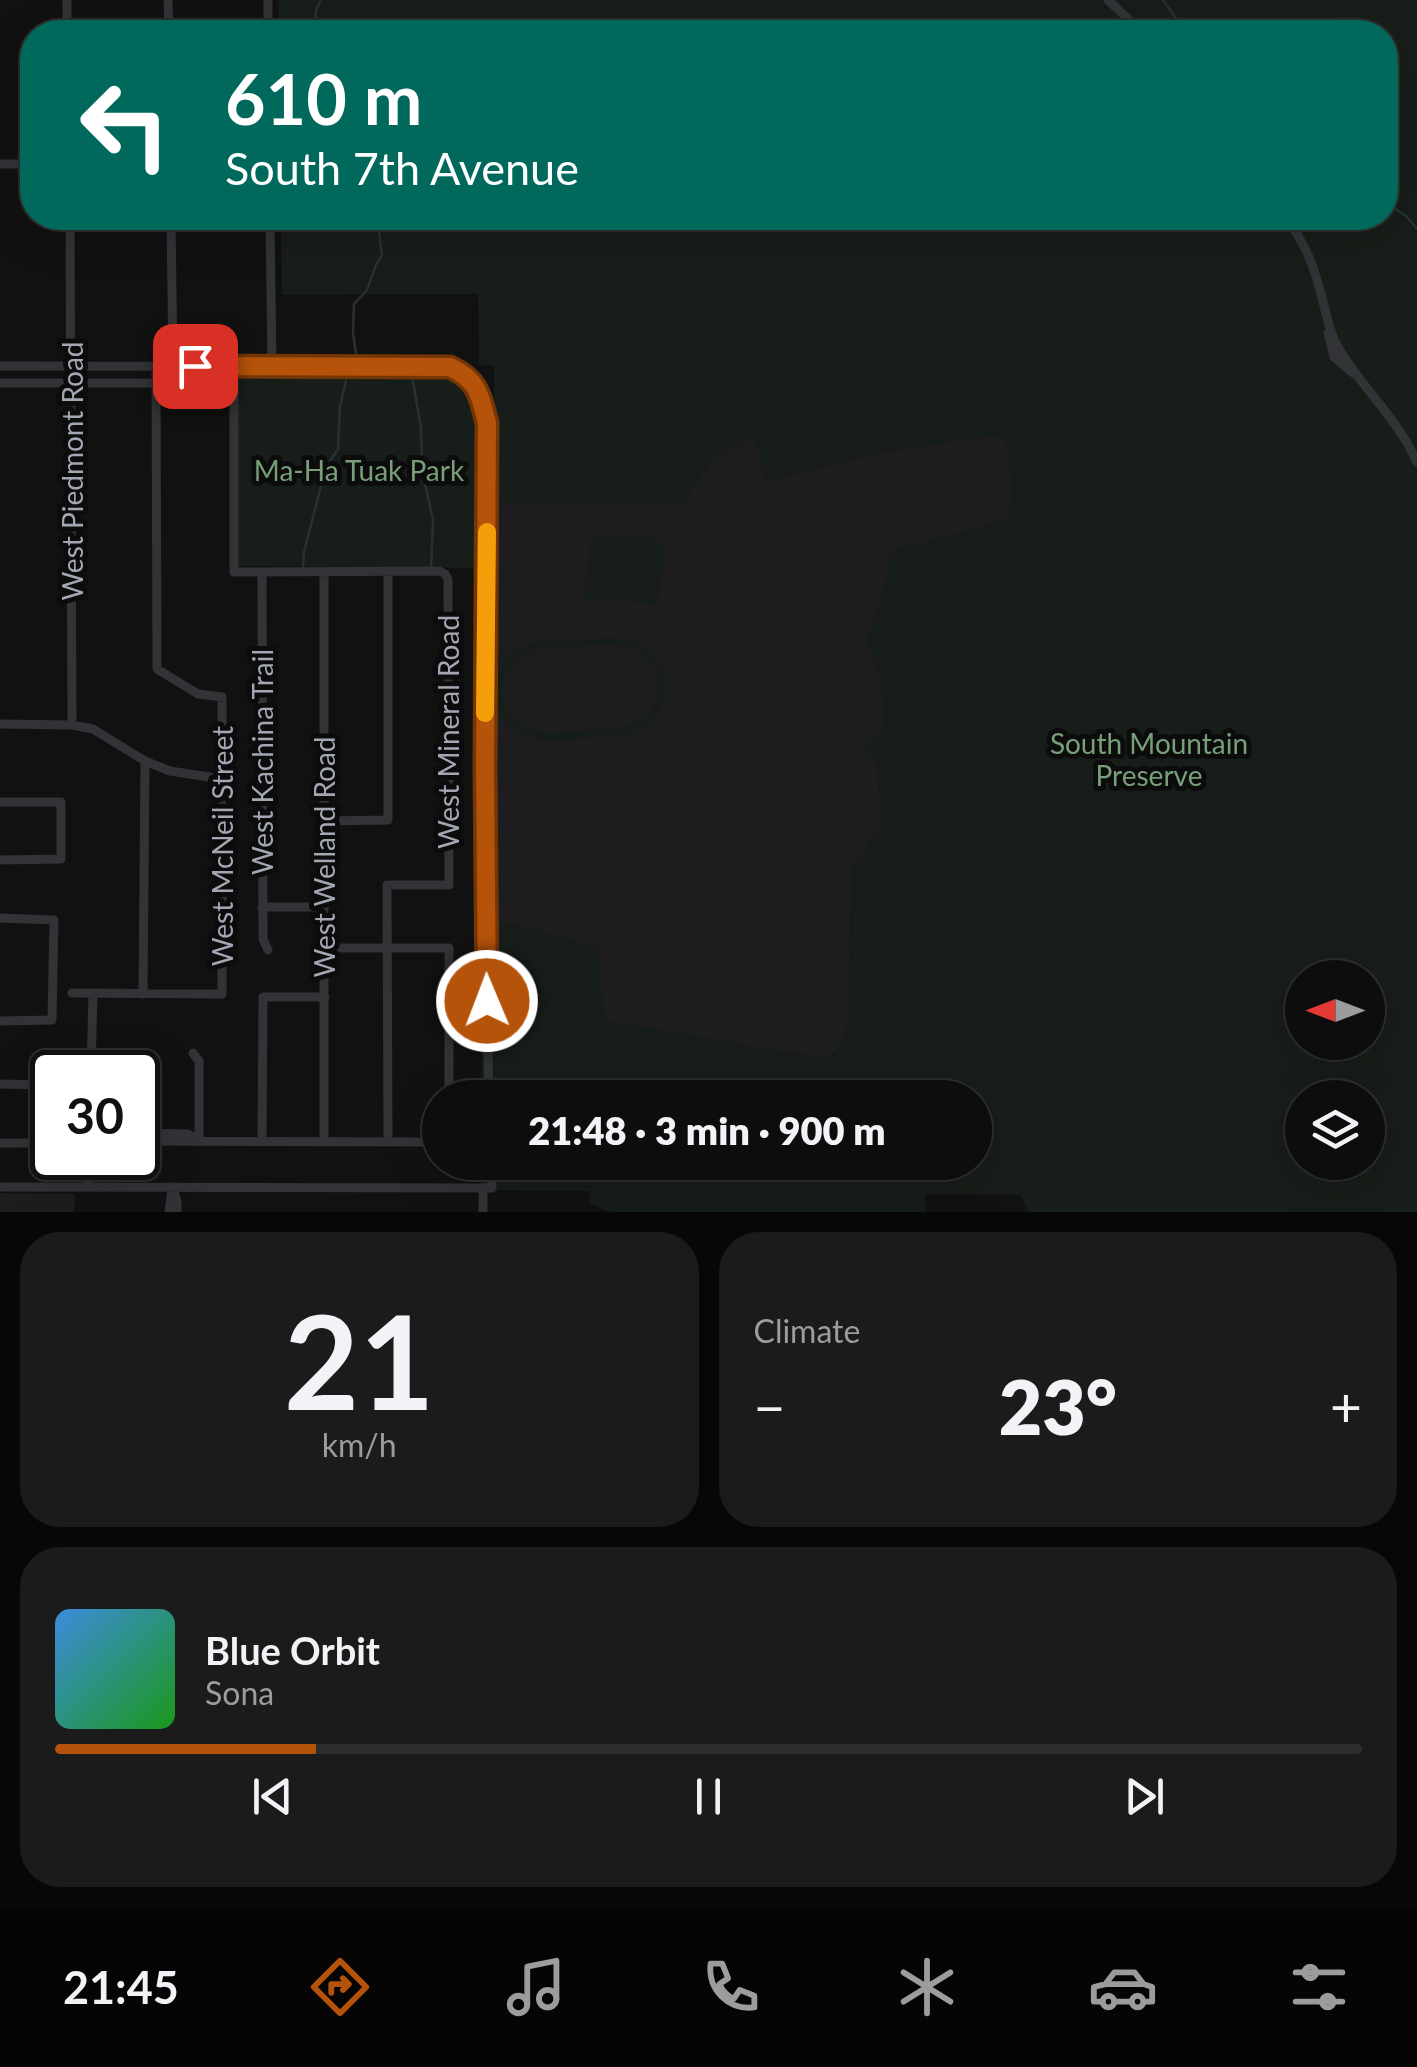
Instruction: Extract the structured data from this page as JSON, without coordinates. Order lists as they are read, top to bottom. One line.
{"streets":{"street":["West Piedmont Road","West Mineral Road","West Kachina Trail","West McNeil Street","West Welland Road"]},"parks":["Ma-Ha Tuak Park","South Mountain Preserve"],"north":"left","page":{"turn":["610 m","South 7th Avenue"],"limit":"30","trip":"21:48 · 3 min · 900 m","tile":[["21","km/h"],"Climate"],"heat":["−","23°","+"],"song":["Blue Orbit","Sona"],"tabs":"21:45"}}
